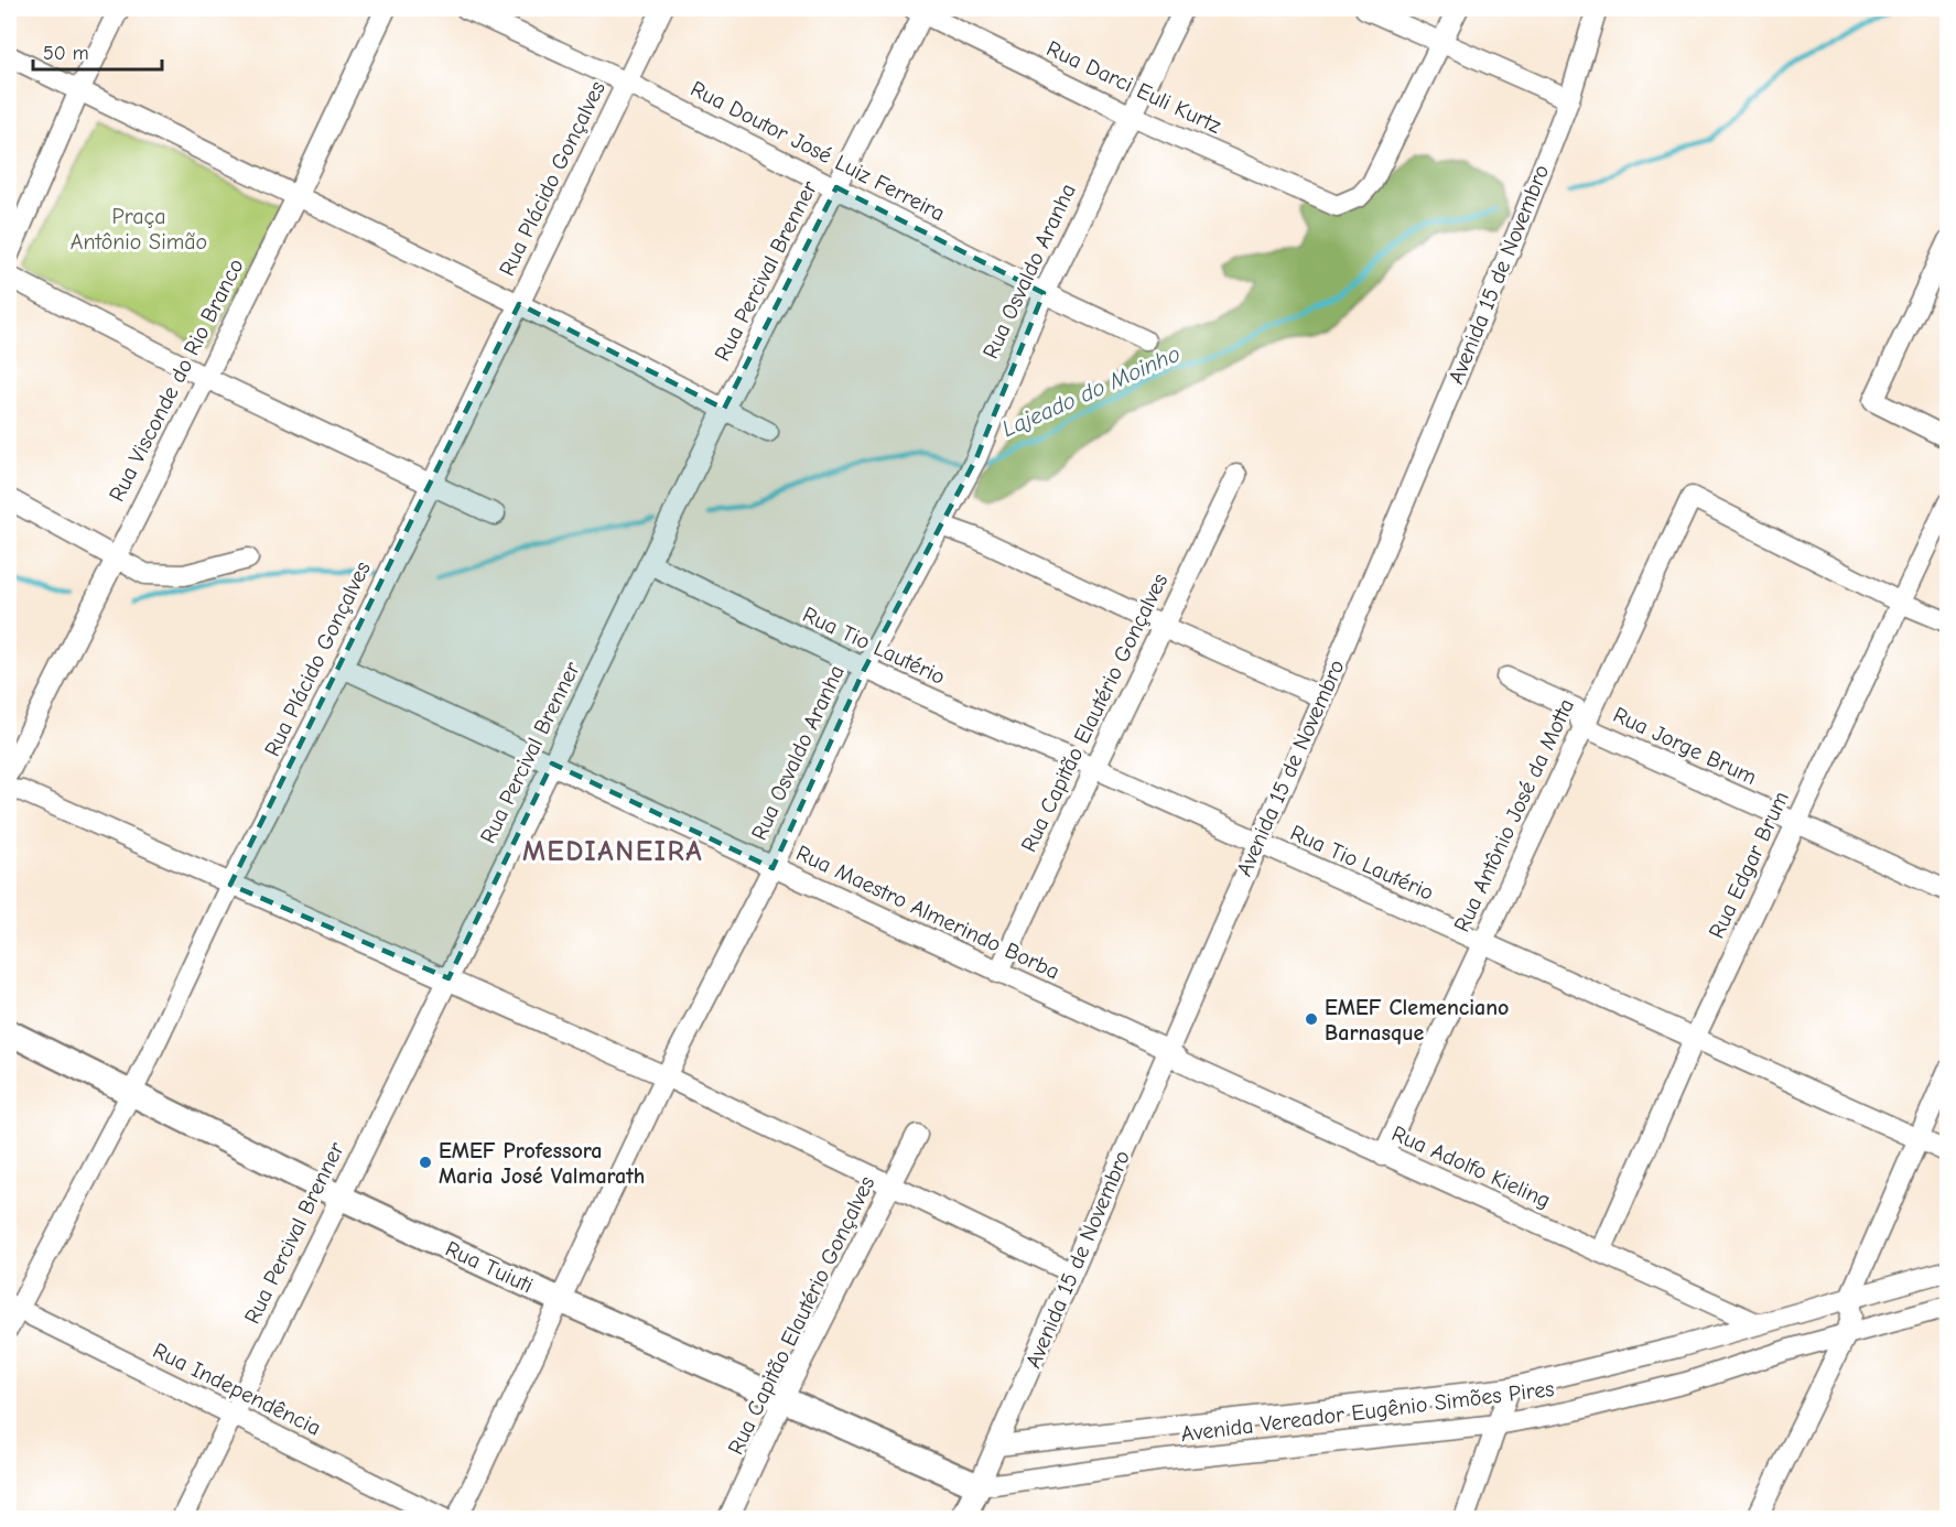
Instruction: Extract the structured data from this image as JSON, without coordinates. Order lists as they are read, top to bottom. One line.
{"streets":{"main road":["Avenida 15 de Novembro","Rua Tuiuti"],"street":["Rua Darci Euli Kurtz","Rua Doutor José Luiz Ferreira","Rua Plácido Gonçalves","Rua Percival Brenner","Rua Osvaldo Aranha","Rua Visconde do Rio Branco","Rua Tio Lautério","Rua Capitão Elautério Gonçalves","Rua Jorge Brum","Rua Antônio José da Motta","Rua Edgar Brum","Rua Maestro Almerindo Borba","Rua Adolfo Kieling","Rua Independência","Avenida Vereador Eugênio Simões Pires"]},"crossings":[["Rua Darci Euli Kurtz","Rua Percival Brenner"],["Rua Darci Euli Kurtz","Rua Osvaldo Aranha"],["Rua Doutor José Luiz Ferreira","Rua Plácido Gonçalves"],["Rua Doutor José Luiz Ferreira","Rua Percival Brenner"],["Rua Doutor José Luiz Ferreira","Rua Osvaldo Aranha"],["Rua Plácido Gonçalves","Rua Maestro Almerindo Borba"],["Rua Plácido Gonçalves","Rua Tuiuti"],["Rua Plácido Gonçalves","Rua Independência"],["Rua Percival Brenner","Rua Tio Lautério"],["Rua Percival Brenner","Rua Maestro Almerindo Borba"],["Rua Percival Brenner","Rua Tuiuti"],["Rua Percival Brenner","Rua Independência"],["Rua Osvaldo Aranha","Rua Tio Lautério"],["Rua Osvaldo Aranha","Rua Maestro Almerindo Borba"],["Rua Osvaldo Aranha","Rua Tuiuti"],["Avenida 15 de Novembro","Rua Tio Lautério"],["Avenida 15 de Novembro","Rua Maestro Almerindo Borba"],["Avenida 15 de Novembro","Rua Adolfo Kieling"],["Avenida 15 de Novembro","Rua Tuiuti"],["Avenida 15 de Novembro","Avenida Vereador Eugênio Simões Pires"],["Rua Tio Lautério","Rua Capitão Elautério Gonçalves"],["Rua Tio Lautério","Rua Antônio José da Motta"],["Rua Tio Lautério","Rua Edgar Brum"],["Rua Capitão Elautério Gonçalves","Rua Maestro Almerindo Borba"],["Rua Capitão Elautério Gonçalves","Rua Tuiuti"],["Rua Jorge Brum","Rua Antônio José da Motta"],["Rua Jorge Brum","Rua Edgar Brum"],["Rua Antônio José da Motta","Rua Edgar Brum"],["Rua Antônio José da Motta","Rua Adolfo Kieling"],["Rua Edgar Brum","Rua Adolfo Kieling"],["Rua Maestro Almerindo Borba","Rua Adolfo Kieling"],["Rua Adolfo Kieling","Avenida Vereador Eugênio Simões Pires"],["Rua Tuiuti","Avenida Vereador Eugênio Simões Pires"]],"districts":["MEDIANEIRA"],"water":["Lajeado do Moinho"],"parks":["Praça Antônio Simão"],"places":["EMEF Clemenciano Barnasque","EMEF Professora Maria José Valmarath"],"scale_bar":"50 m"}
